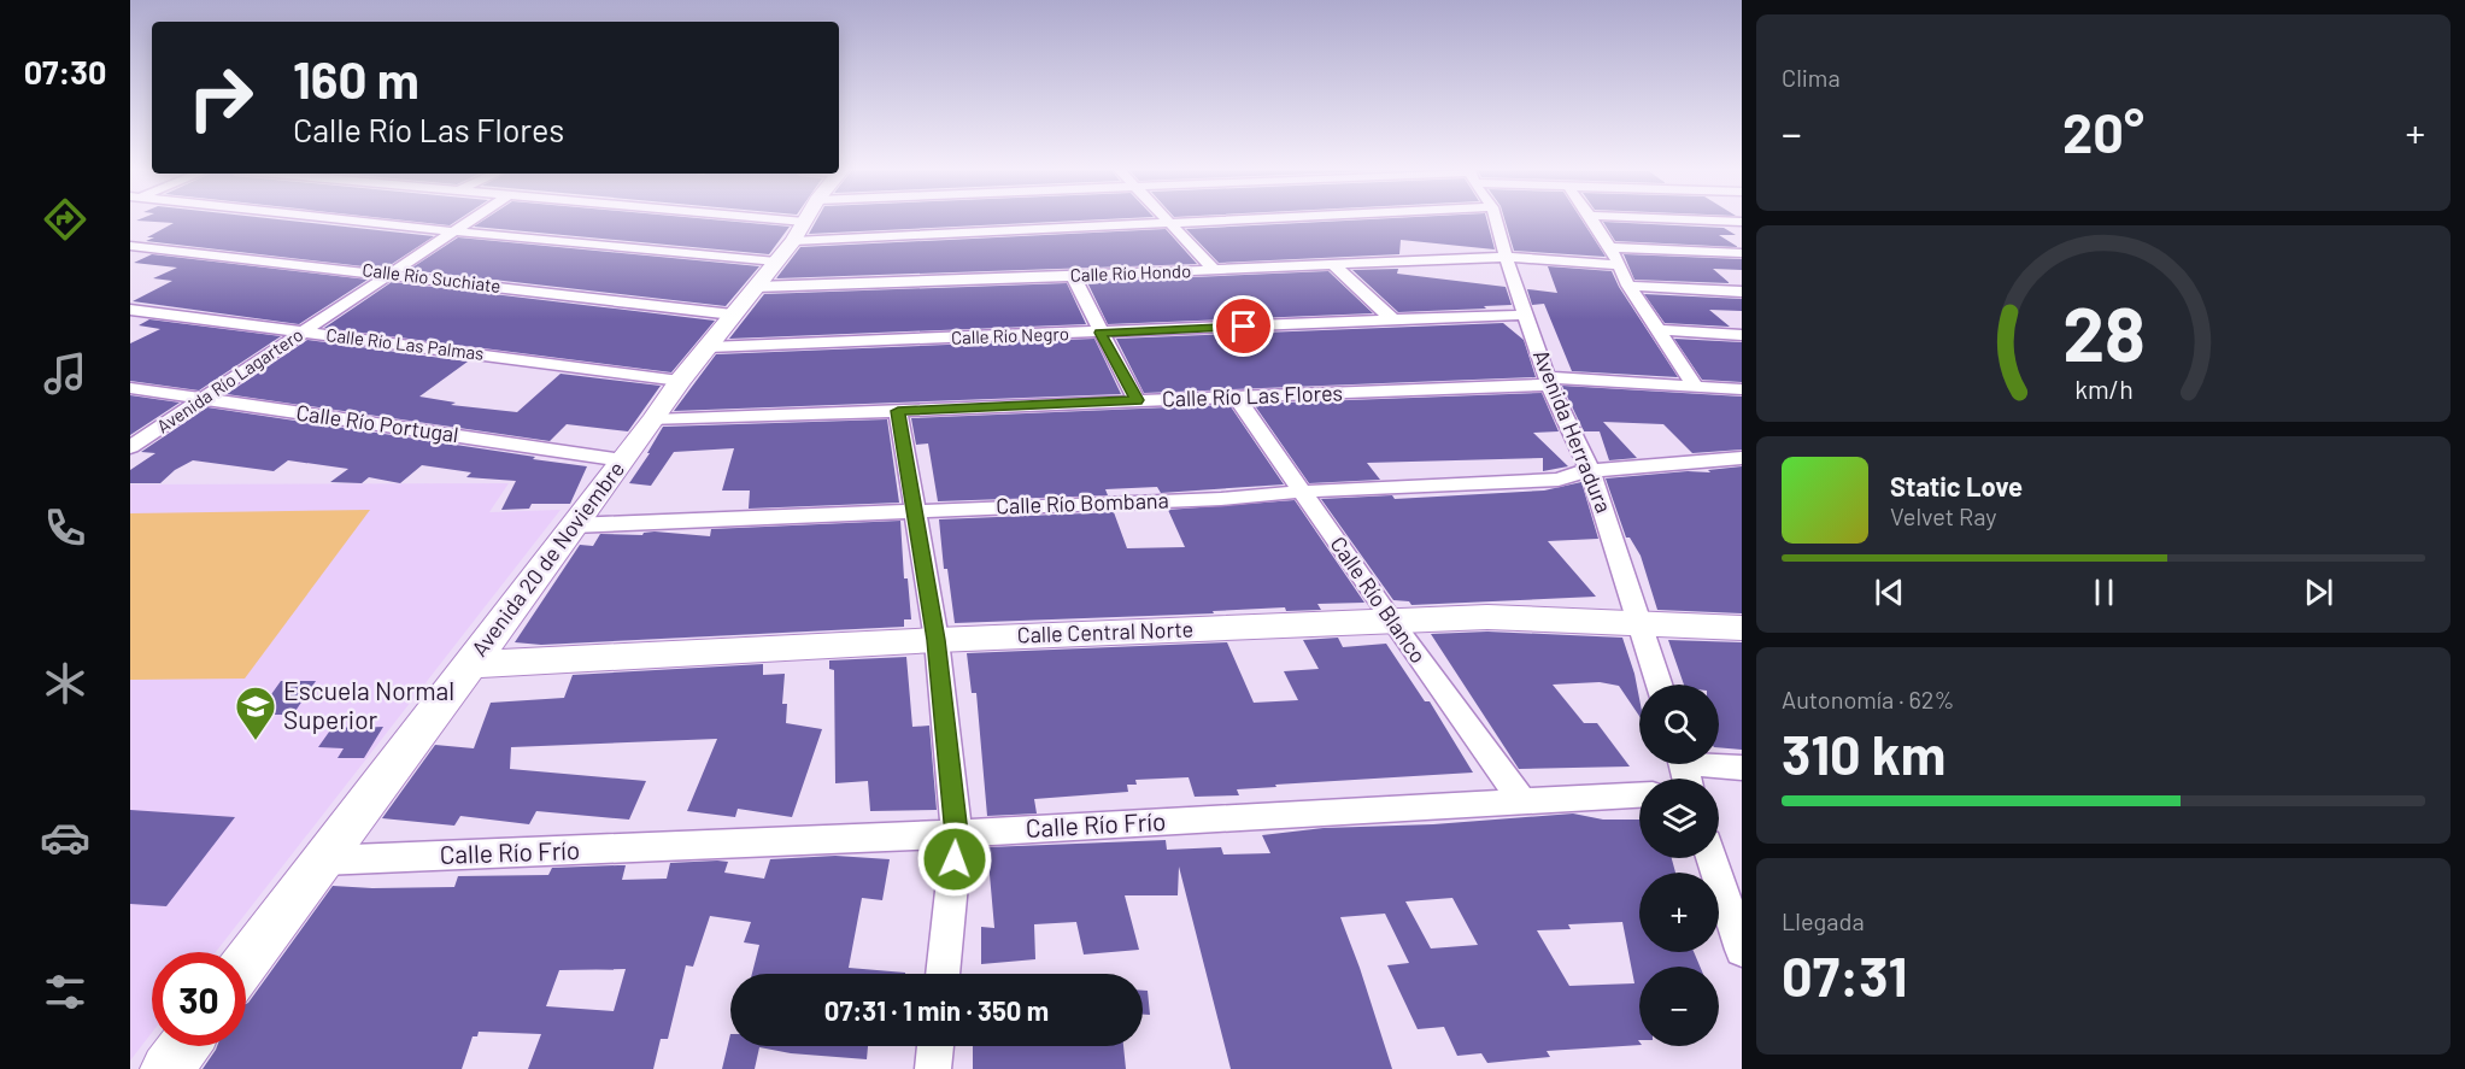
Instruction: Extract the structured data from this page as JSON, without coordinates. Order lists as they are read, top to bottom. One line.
{"streets":{"street":["Calle Río Hondo","Calle Río Suchiate","Calle Río Negro","Calle Río Las Palmas","Avenida Río Lagartero","Calle Río Las Flores","Calle Río Portugal","Avenida Herradura","Calle Río Bombana","Avenida 20 de Noviembre","Calle Río Blanco","Calle Central Norte","Calle Río Frío"]},"crossings":[["Calle Río Hondo","Avenida Herradura"],["Calle Río Hondo","Avenida 20 de Noviembre"],["Calle Río Suchiate","Avenida Río Lagartero"],["Calle Río Suchiate","Avenida 20 de Noviembre"],["Calle Río Negro","Avenida Herradura"],["Calle Río Negro","Avenida 20 de Noviembre"],["Calle Río Las Palmas","Avenida Río Lagartero"],["Calle Río Las Palmas","Avenida 20 de Noviembre"],["Avenida Río Lagartero","Calle Río Portugal"],["Calle Río Las Flores","Avenida Herradura"],["Calle Río Las Flores","Avenida 20 de Noviembre"],["Calle Río Las Flores","Calle Río Blanco"],["Calle Río Portugal","Avenida 20 de Noviembre"],["Avenida Herradura","Calle Río Bombana"],["Avenida Herradura","Calle Central Norte"],["Calle Río Bombana","Avenida 20 de Noviembre"],["Calle Río Bombana","Calle Río Blanco"],["Avenida 20 de Noviembre","Calle Central Norte"],["Avenida 20 de Noviembre","Calle Río Frío"],["Calle Río Blanco","Calle Central Norte"],["Calle Río Blanco","Calle Río Frío"]],"places":{"school or university":["Escuela Normal Superior"]},"page":{"tabs":"07:30","tile":["Clima",["Autonomía · 62%","310 km"],["Llegada","07:31"]],"turn":["160 m","Calle Río Las Flores"],"heat":["−","20°","+"],"song":["Static Love","Velvet Ray"],"map_buttons":["+","−"],"limit":"30","trip":"07:31 · 1 min · 350 m","gauge":["28","km/h"]}}
